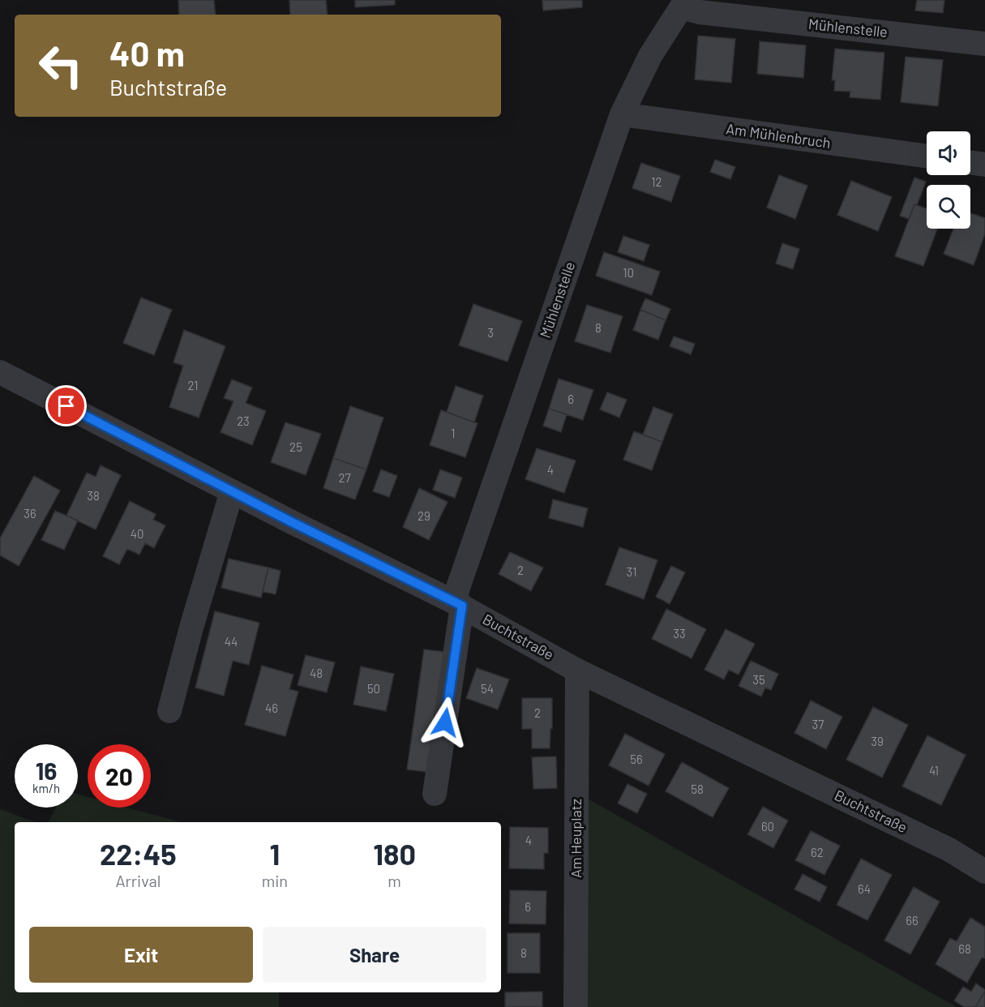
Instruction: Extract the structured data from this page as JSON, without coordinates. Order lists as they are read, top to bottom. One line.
{"streets":{"street":["Mühlenstelle","Am Mühlenbruch","Buchtstraße","Am Heuplatz"]},"crossings":[["Mühlenstelle","Am Mühlenbruch"],["Mühlenstelle","Buchtstraße"],["Buchtstraße","Am Heuplatz"]],"house_numbers":["12","10","8","3","21","6","23","1","25","4","27","38","36","29","40","2","31","33","44","48","35","50","54","46","2","37","39","56","41","58","60","4","62","64","6","66","68","8"],"page":{"turn":["40 m","Buchtstraße"],"speed":"16 km/h","limit":"20","eta":["22:45","Arrival","1","min","180","m"],"buttons":["Exit","Share"]}}
